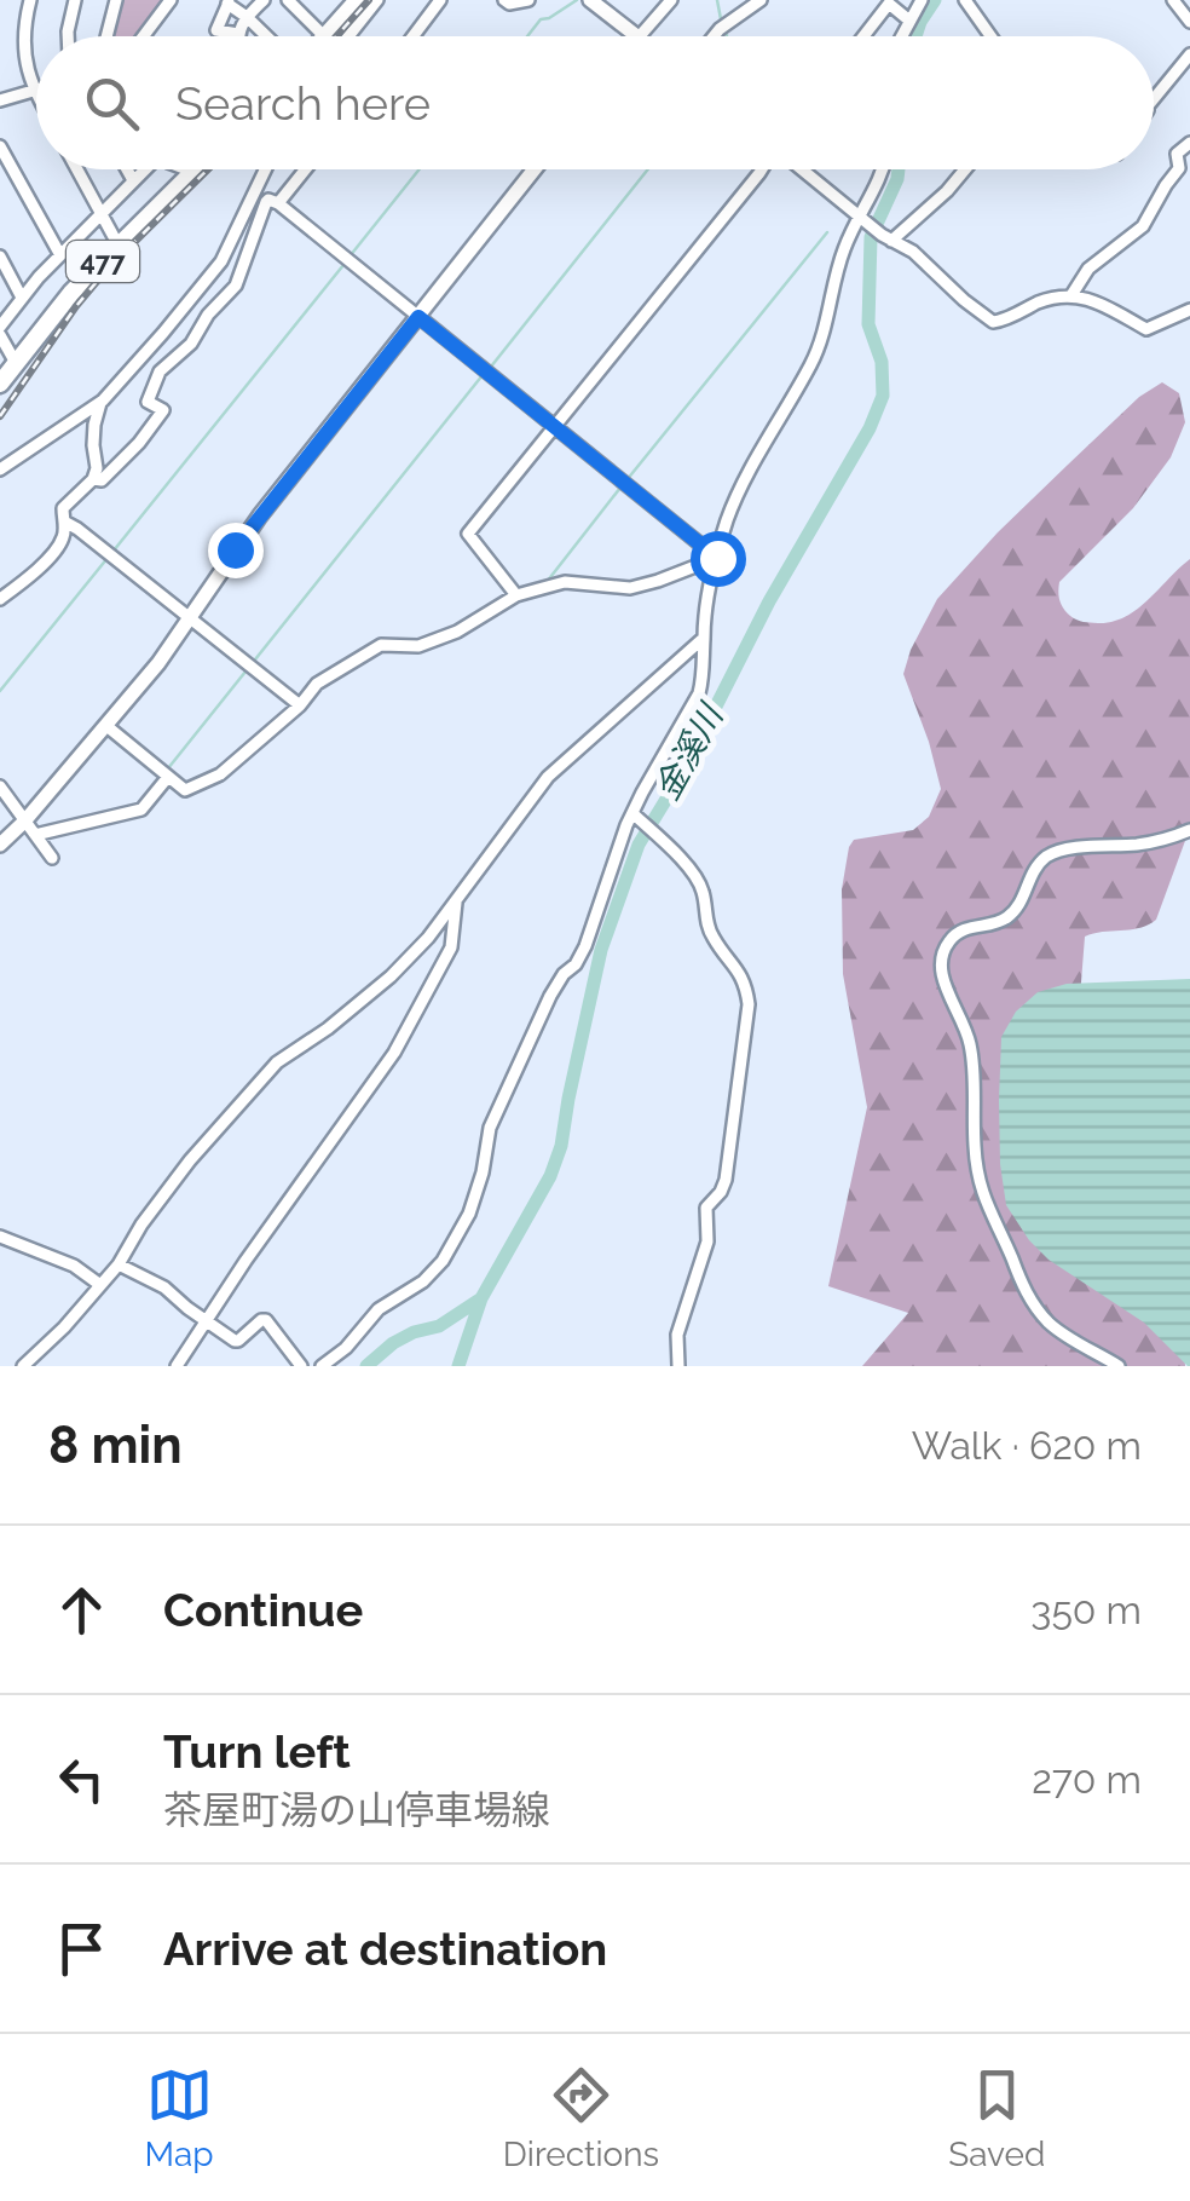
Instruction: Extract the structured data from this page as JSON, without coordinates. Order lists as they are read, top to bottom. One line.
{"streets":{"highway":["477"]},"water":["金溪川"],"page":{"search":"Search here","heading":["8 min","Walk · 620 m"],"list":[["Continue","350 m"],["Turn left","茶屋町湯の山停車場線","270 m"],"Arrive at destination"],"nav":["Map","Directions","Saved"]}}
